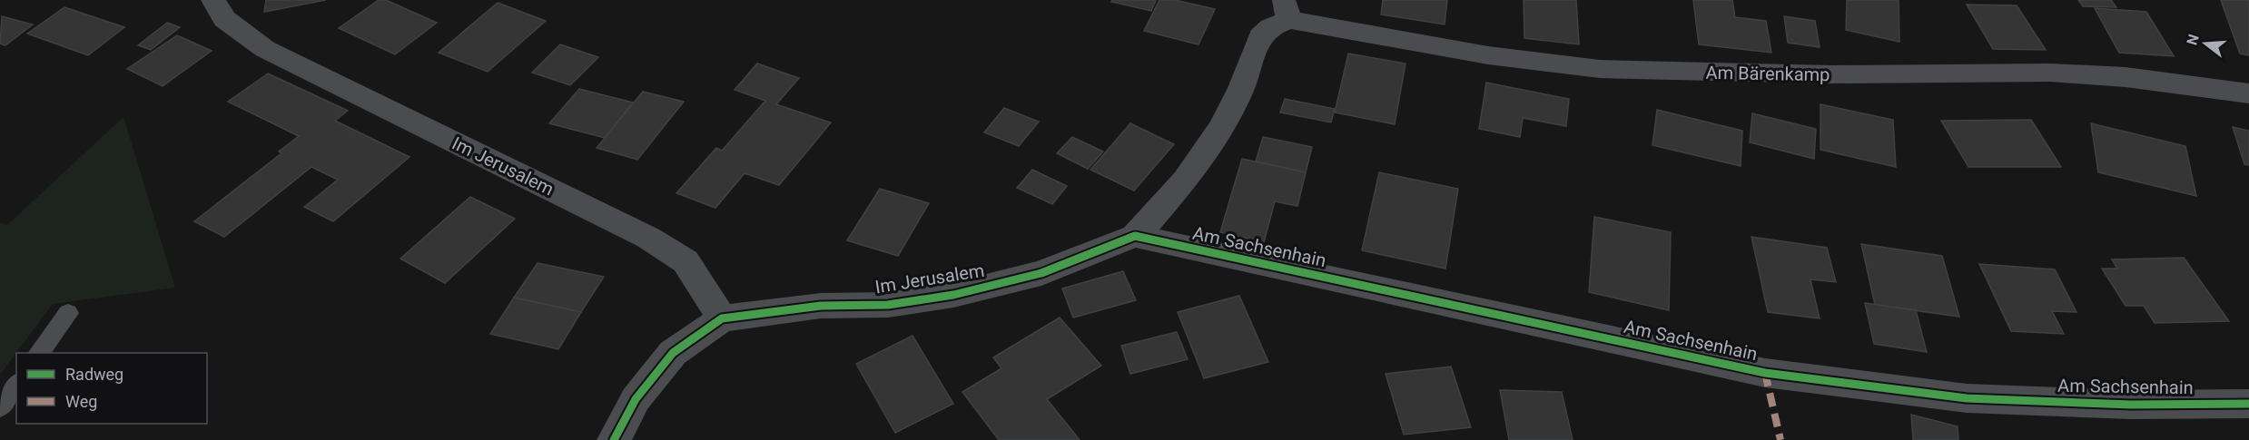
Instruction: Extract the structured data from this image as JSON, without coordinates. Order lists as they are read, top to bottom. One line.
{"streets":{"street":["Am Bärenkamp","Im Jerusalem","Am Sachsenhain"]},"crossings":[["Am Bärenkamp","Im Jerusalem"],["Im Jerusalem","Am Sachsenhain"]],"legend":["Radweg","Weg"],"north":"left"}
